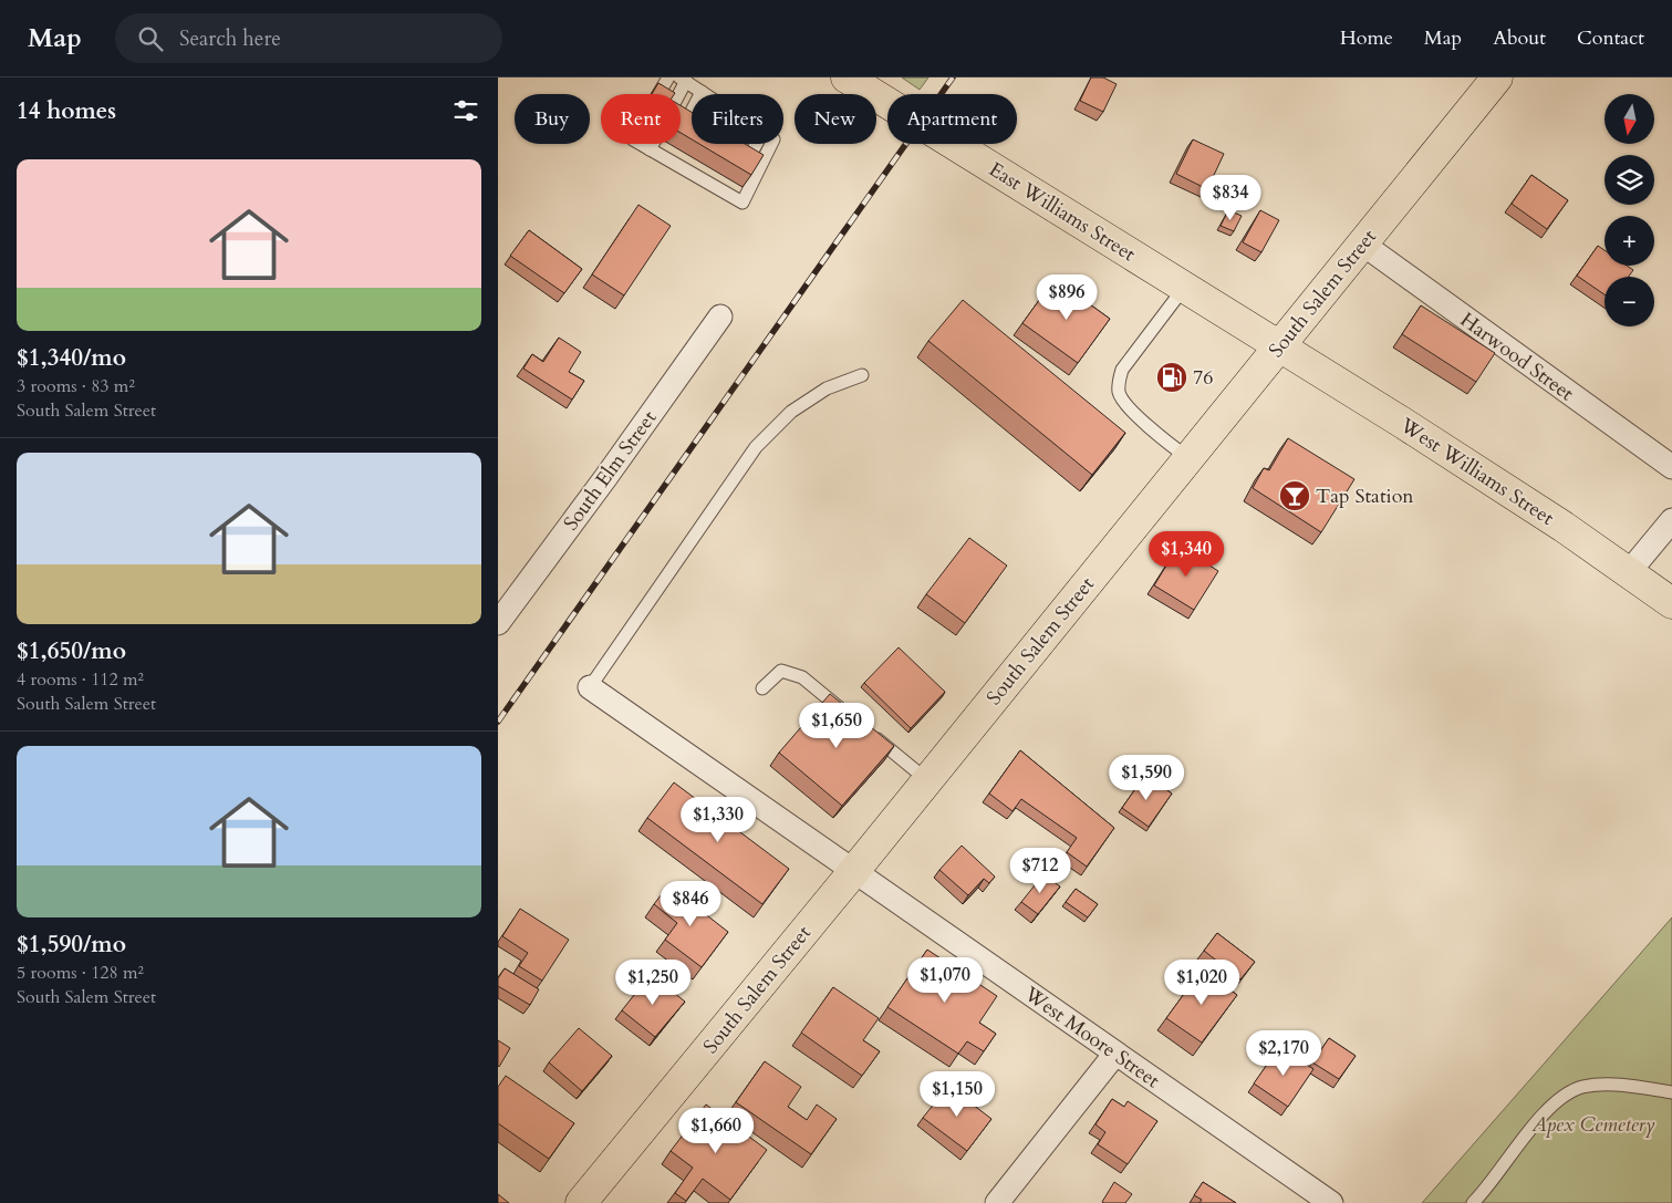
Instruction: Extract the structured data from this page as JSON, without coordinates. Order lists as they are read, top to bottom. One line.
{"streets":{"main road":["East Williams Street","South Salem Street","West Williams Street"],"street":["Harwood Street","South Elm Street","West Moore Street"]},"crossings":[["East Williams Street","South Salem Street"],["East Williams Street","West Williams Street"],["South Salem Street","Harwood Street"],["South Salem Street","West Williams Street"],["South Salem Street","West Moore Street"]],"parks":["Apex Cemetery"],"places":{"fuel station":["76"],"bar":["Tap Station"]},"north":"bottom","page":{"header":"Map","search":"Search here","nav":["Home","Map","About","Contact"],"heading":"14 homes","map_buttons":["+","−"],"chip":["Buy","Rent","Filters","New","Apartment"],"list":[{"name":"$1,340/mo","note":"3 rooms · 83 m² · South Salem Street"},{"name":"$1,650/mo","note":"4 rooms · 112 m² · South Salem Street"},{"name":"$1,590/mo","note":"5 rooms · 128 m² · South Salem Street"}],"price":["$834","$896","$1,340","$1,650","$1,590","$1,330","$712","$846","$1,070","$1,250","$1,020","$2,170","$1,150","$1,660"]}}
